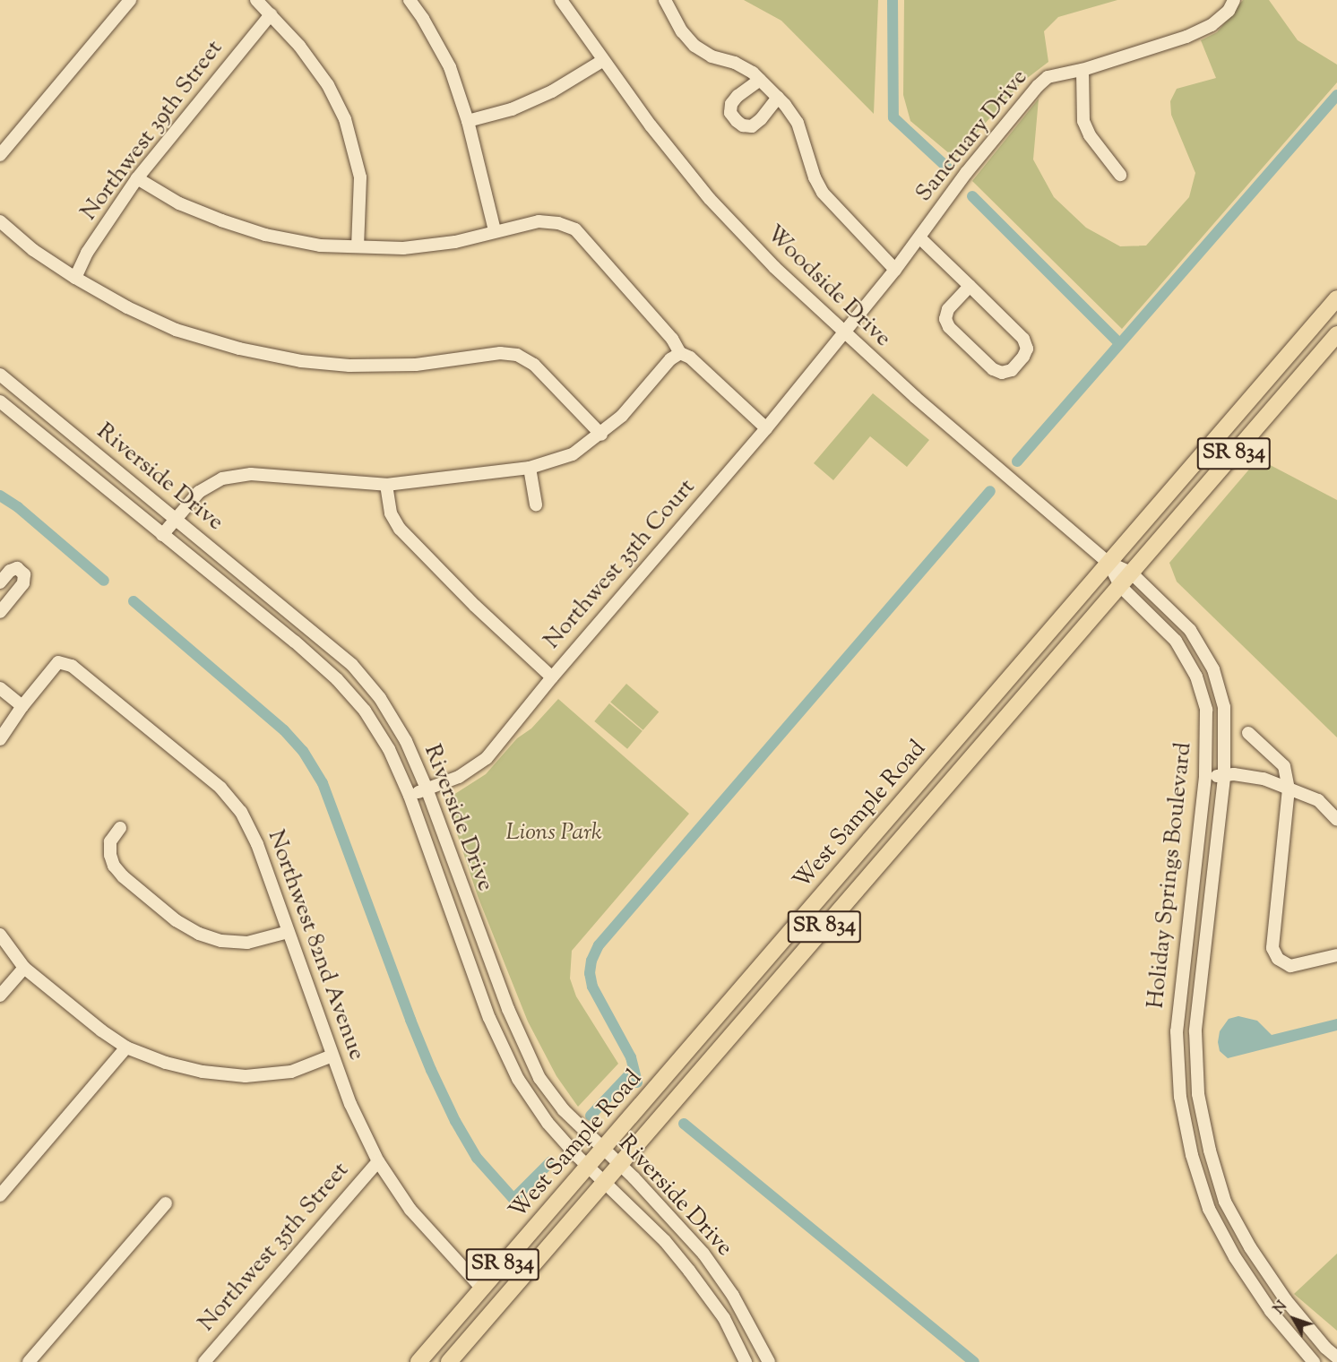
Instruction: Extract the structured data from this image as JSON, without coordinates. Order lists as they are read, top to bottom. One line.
{"streets":{"main road":["SR 834","West Sample Road"],"street":["Northwest 39th Street","Sanctuary Drive","Woodside Drive","Riverside Drive","Northwest 35th Court","Holiday Springs Boulevard","Northwest 82nd Avenue","Northwest 35th Street"]},"crossings":[["Sanctuary Drive","Woodside Drive"],["Sanctuary Drive","Northwest 35th Court"],["Woodside Drive","Northwest 35th Court"],["Woodside Drive","West Sample Road"],["Woodside Drive","Holiday Springs Boulevard"],["Riverside Drive","Northwest 35th Court"],["Riverside Drive","West Sample Road"],["West Sample Road","Holiday Springs Boulevard"],["West Sample Road","Northwest 82nd Avenue"],["Northwest 82nd Avenue","Northwest 35th Street"]],"parks":["Lions Park"],"north":"top left"}
